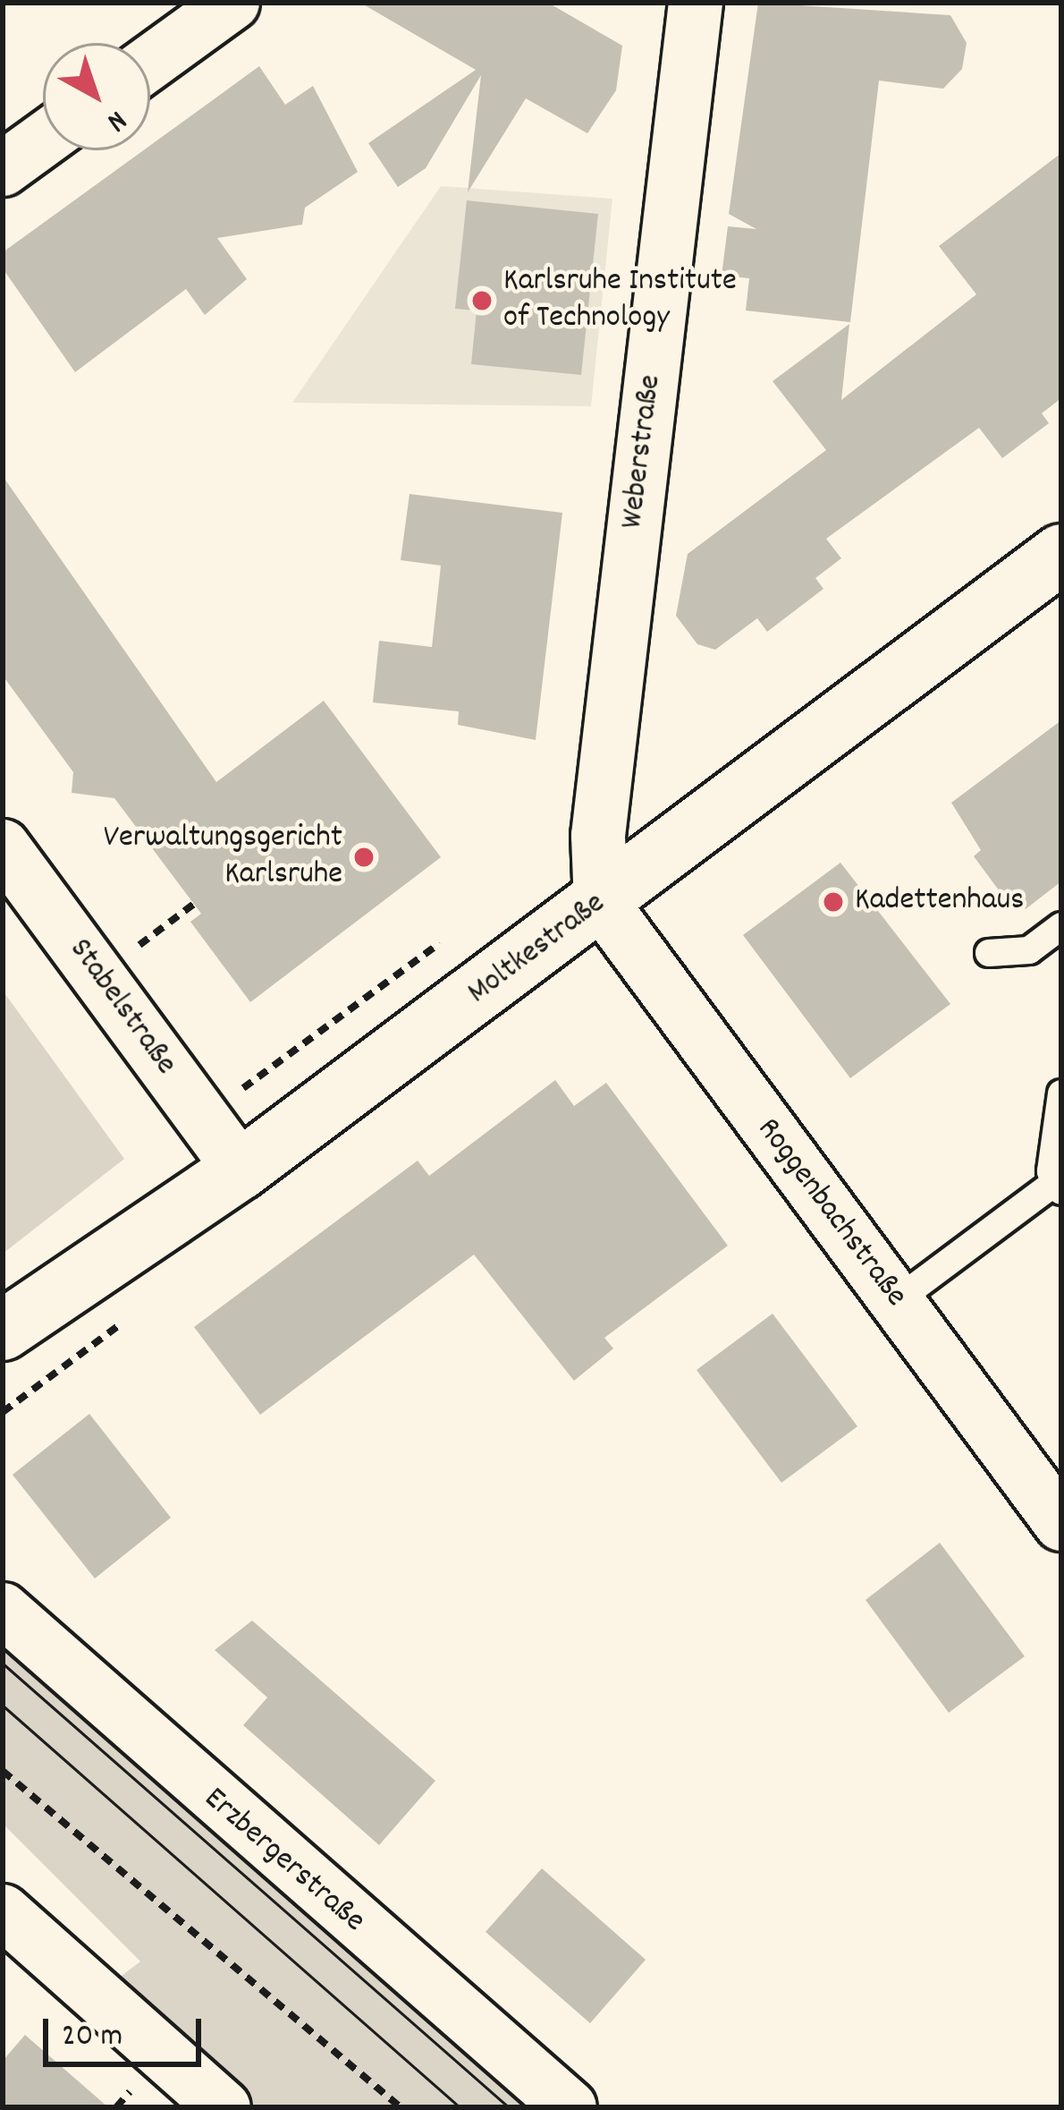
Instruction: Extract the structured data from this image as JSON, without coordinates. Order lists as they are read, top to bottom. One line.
{"streets":{"main road":["Moltkestraße"],"street":["Weberstraße","Stabelstraße","Roggenbachstraße","Erzbergerstraße"]},"crossings":[["Weberstraße","Moltkestraße"],["Weberstraße","Roggenbachstraße"],["Moltkestraße","Stabelstraße"],["Moltkestraße","Roggenbachstraße"]],"places":["Karlsruhe Institute of Technology","Verwaltungsgericht Karlsruhe","Kadettenhaus"],"scale_bar":"20 m","north":"bottom right"}
